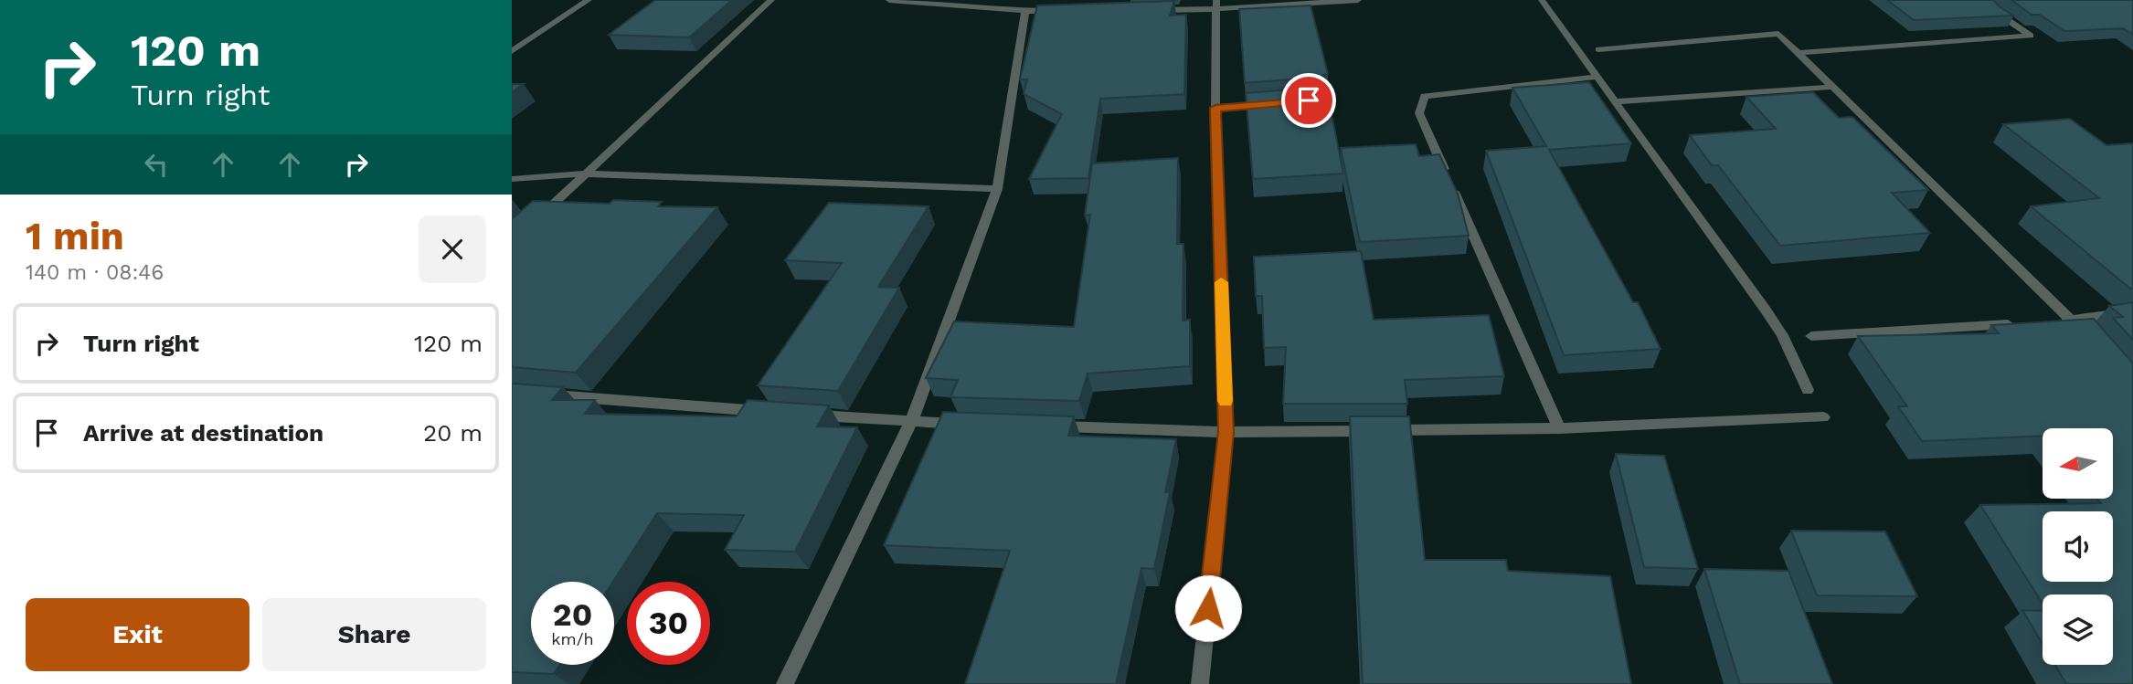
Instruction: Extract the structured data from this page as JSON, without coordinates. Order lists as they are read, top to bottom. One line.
{"north":"left","page":{"turn":["120 m","Turn right"],"heading":["1 min","140 m · 08:46"],"list":[{"name":"Turn right","value":"120 m"},{"name":"Arrive at destination","value":"20 m"}],"speed":"20 km/h","limit":"30","buttons":["Exit","Share"]}}
